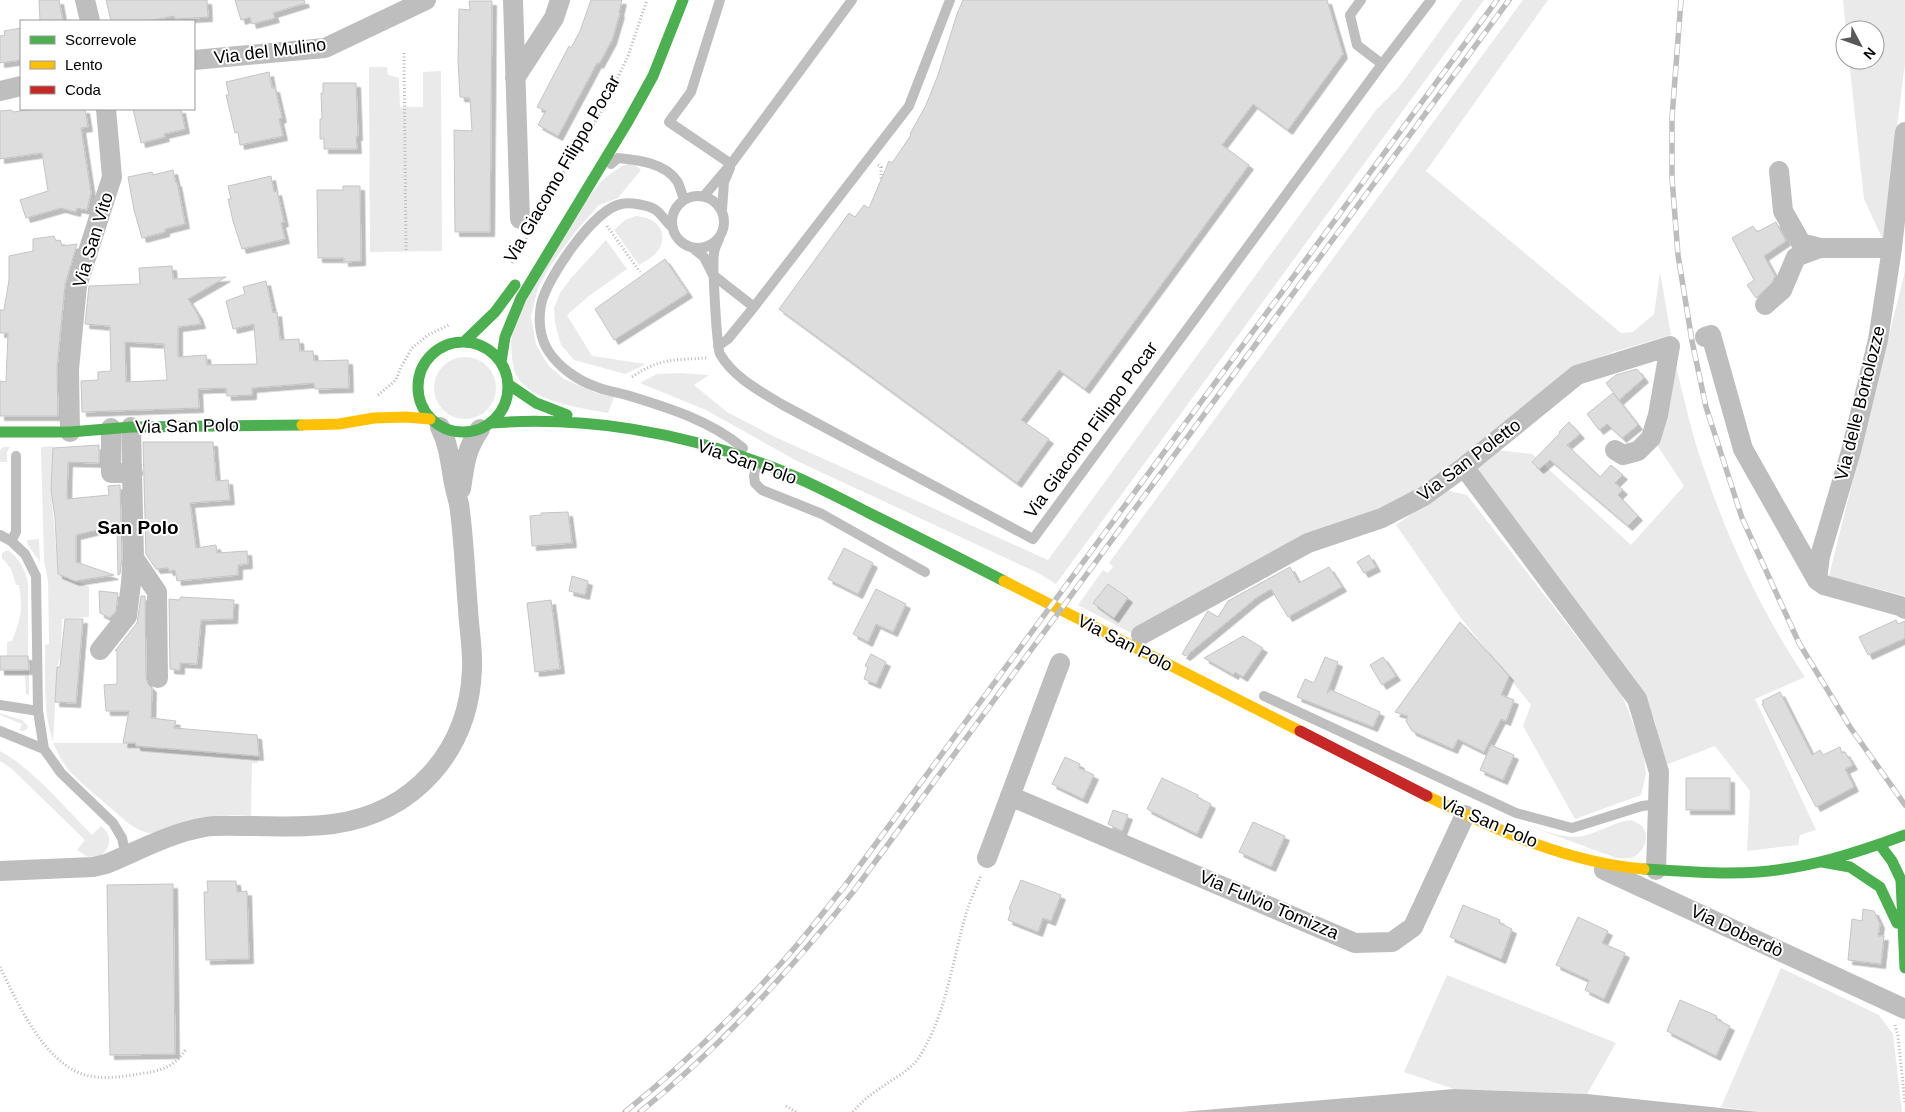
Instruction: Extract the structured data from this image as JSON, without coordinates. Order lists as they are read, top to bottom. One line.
{"streets":{"main road":["Via Giacomo Filippo Pocar","Via San Polo"],"street":["Via del Mulino","Via San Vito","Via delle Bortolozze","Via San Poletto","Via Fulvio Tomizza","Via Doberdò"]},"crossings":[["Via Giacomo Filippo Pocar","Via San Polo"],["Via San Vito","Via San Polo"],["Via San Polo","Via Fulvio Tomizza"],["Via San Polo","Via Doberdò"]],"districts":["San Polo"],"legend":["Scorrevole","Lento","Coda"],"north":"bottom right"}
